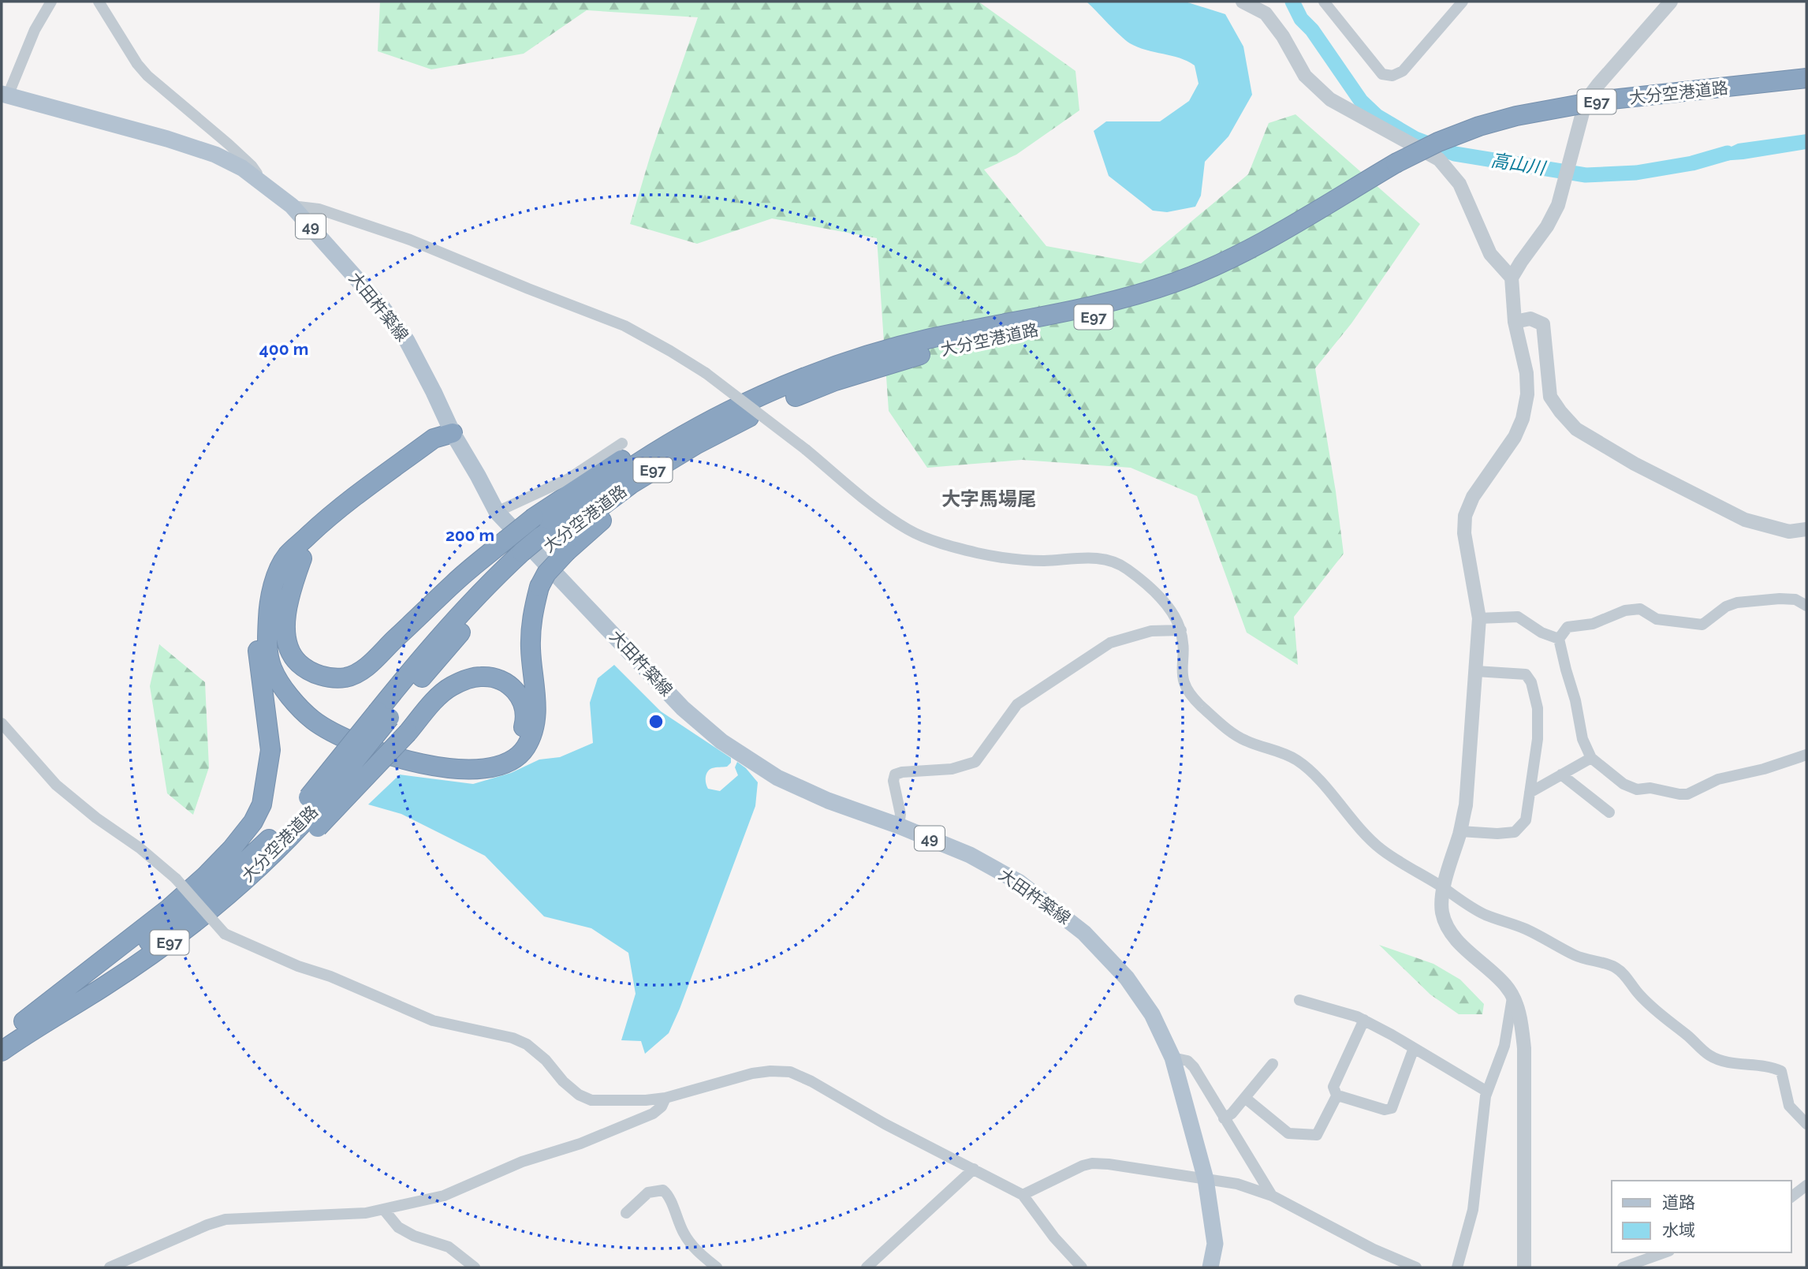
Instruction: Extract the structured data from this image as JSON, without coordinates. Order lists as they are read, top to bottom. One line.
{"streets":{"highway":["大分空港道路","E97"],"main road":["49","大田杵築線"]},"districts":["大字馬場尾"],"water":["高山川"],"legend":["道路","水域"],"rings":["400 m","200 m"]}
